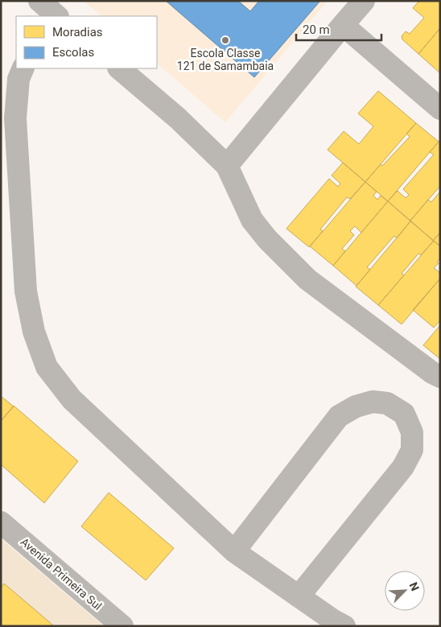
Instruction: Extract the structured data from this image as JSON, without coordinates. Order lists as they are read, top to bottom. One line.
{"streets":{"street":["Avenida Primeira Sul"]},"places":["Escola Classe 121 de Samambaia"],"legend":["Moradias","Escolas"],"scale_bar":"20 m","north":"top right"}
